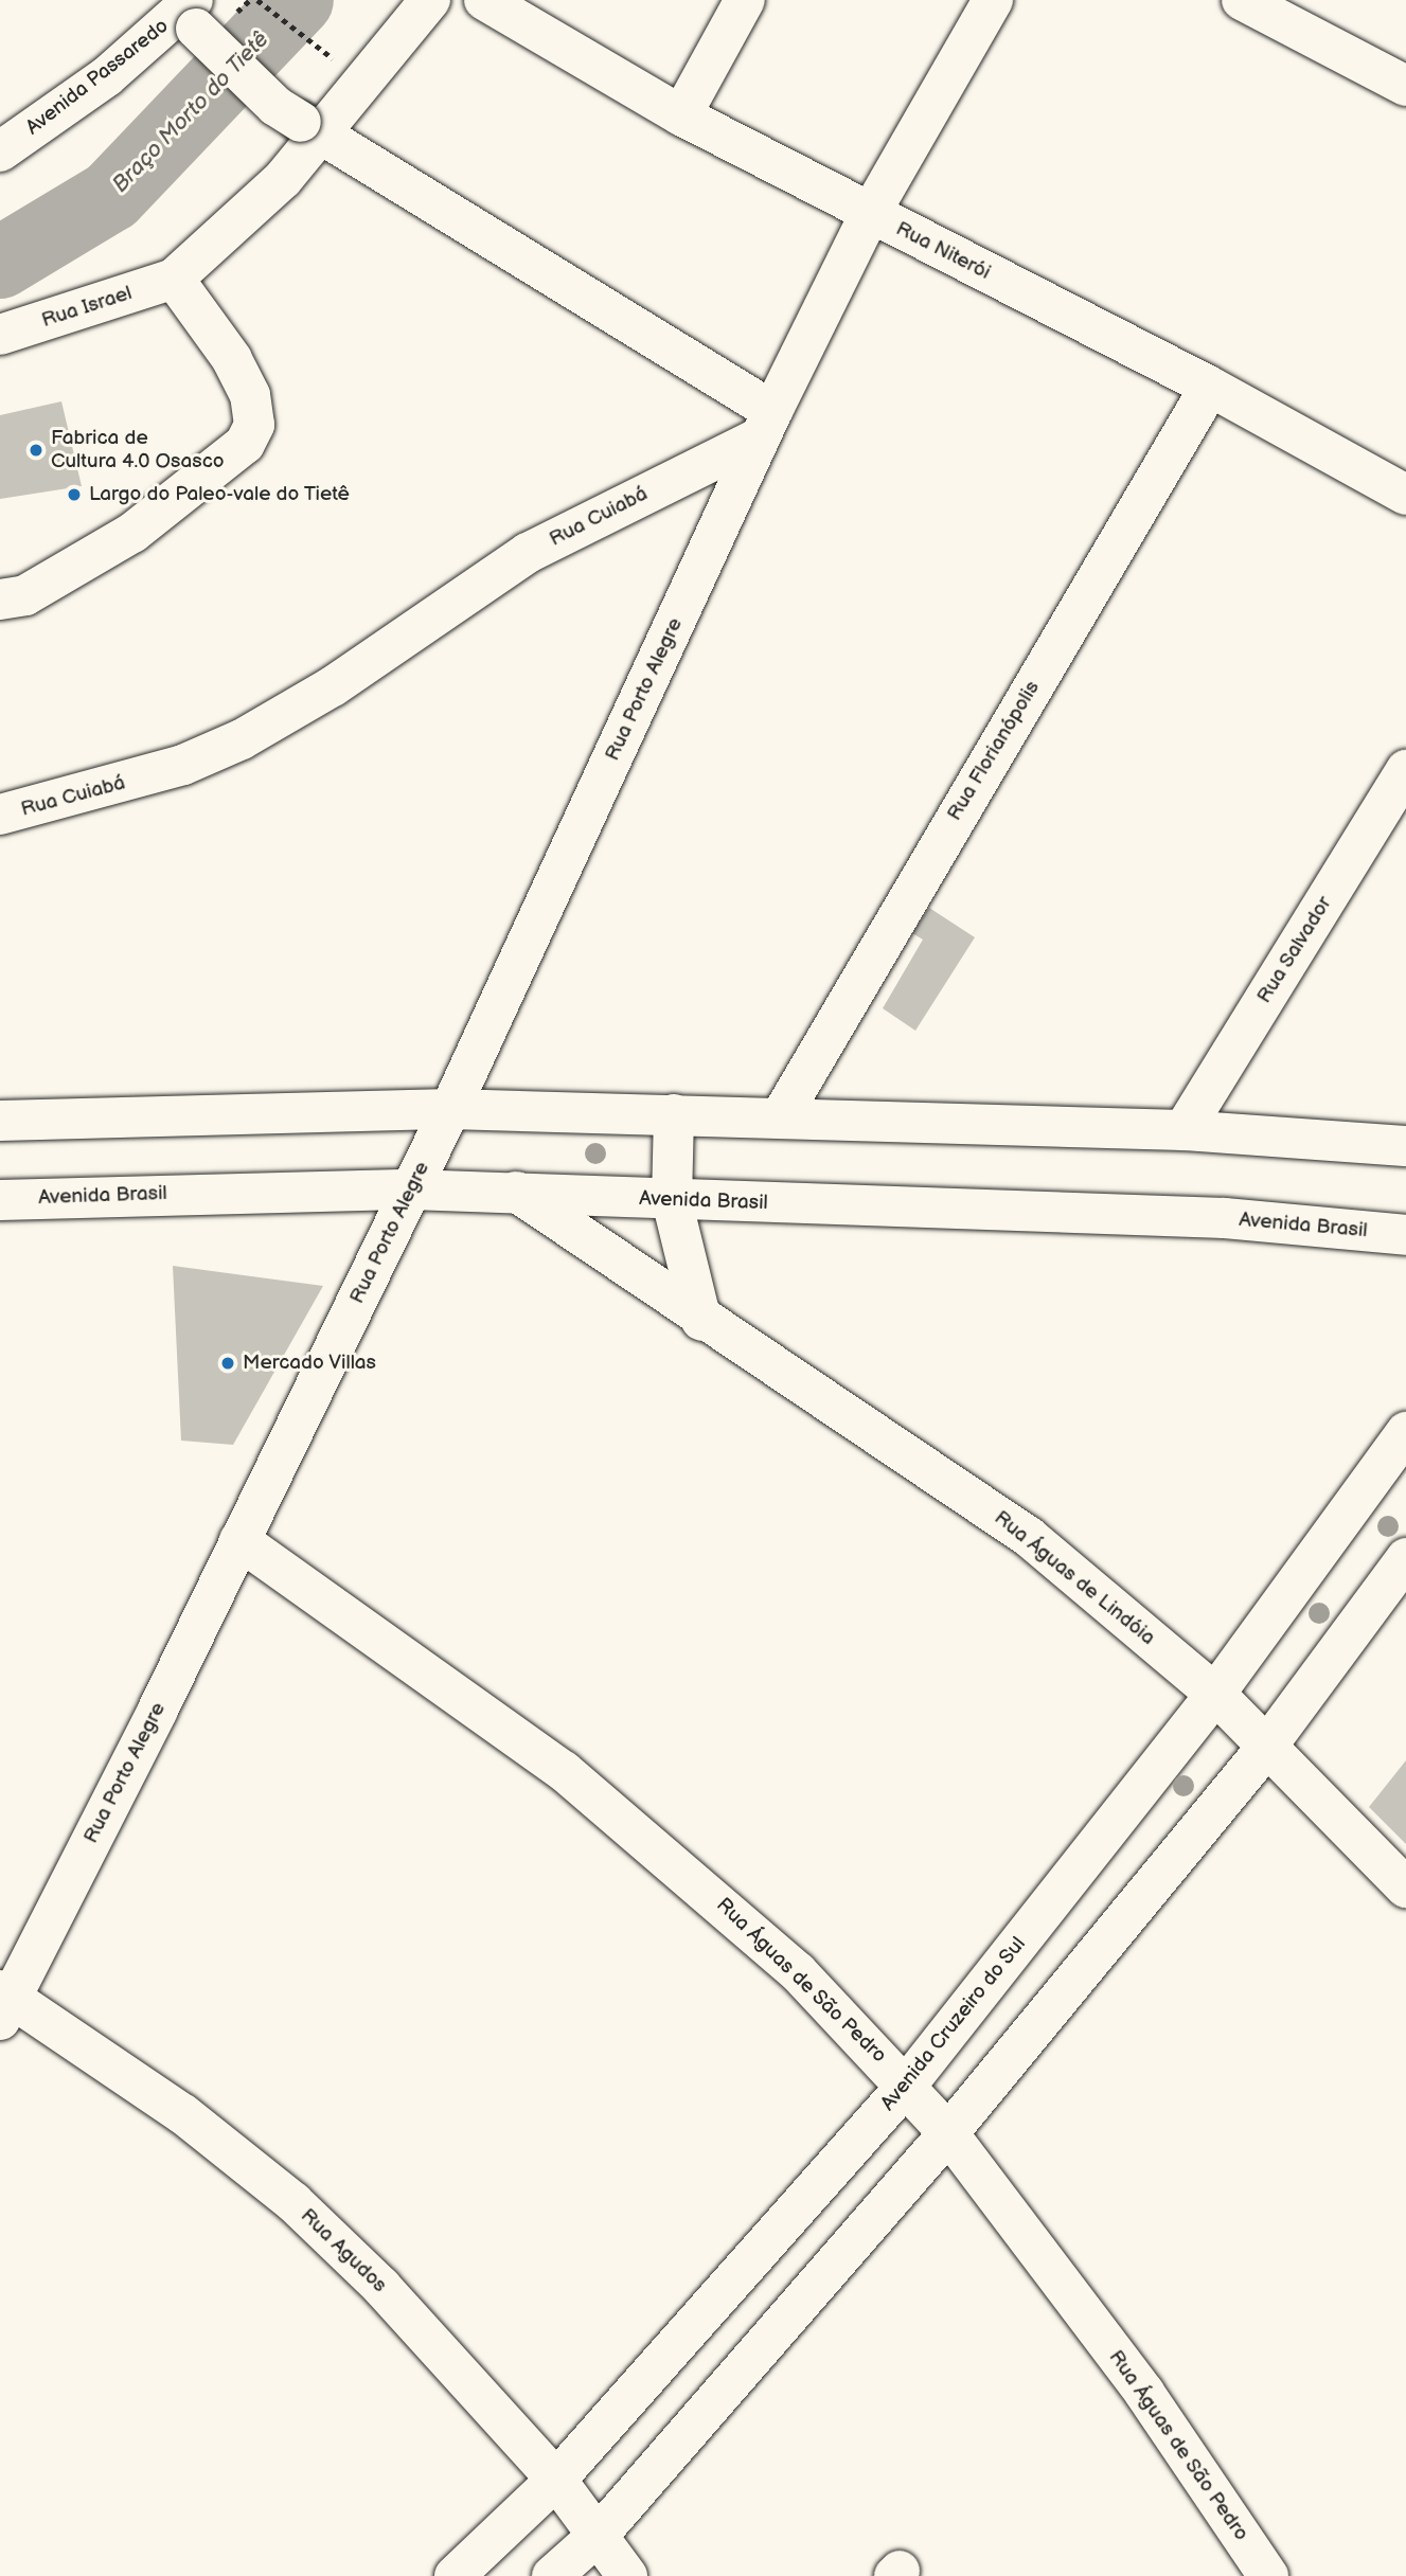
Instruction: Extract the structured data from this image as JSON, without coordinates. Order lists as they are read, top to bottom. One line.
{"streets":{"street":["Avenida Passaredo","Rua Niterói","Rua Israel","Rua Cuiabá","Rua Porto Alegre","Rua Florianópolis","Rua Salvador","Avenida Brasil","Rua Águas de Lindóia","Rua Águas de São Pedro","Avenida Cruzeiro do Sul","Rua Agudos"]},"crossings":[["Rua Niterói","Rua Florianópolis"],["Rua Cuiabá","Rua Porto Alegre"],["Rua Porto Alegre","Avenida Brasil"],["Rua Porto Alegre","Rua Águas de São Pedro"],["Rua Porto Alegre","Rua Agudos"],["Avenida Brasil","Rua Águas de Lindóia"],["Rua Águas de Lindóia","Avenida Cruzeiro do Sul"],["Rua Águas de São Pedro","Avenida Cruzeiro do Sul"],["Avenida Cruzeiro do Sul","Rua Agudos"]],"water":["Braço Morto do Tietê"],"places":["Fabrica de Cultura 4.0 Osasco","Largo do Paleo-vale do Tietê","Mercado Villas"]}
